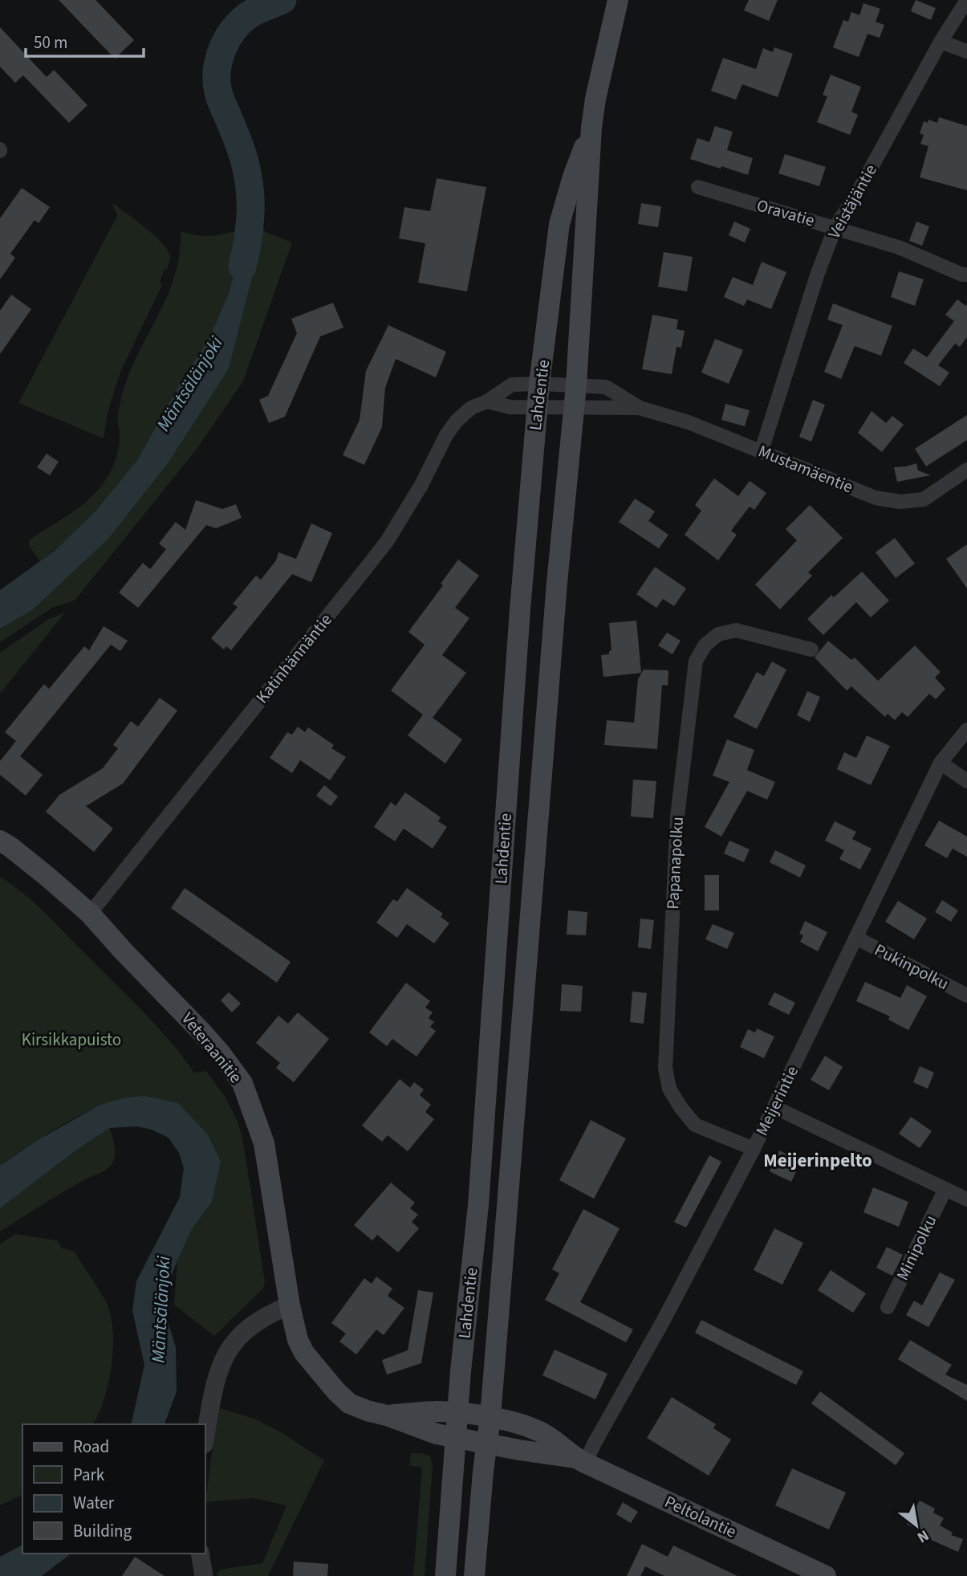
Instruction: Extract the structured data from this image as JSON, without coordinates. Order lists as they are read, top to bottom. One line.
{"streets":{"main road":["Lahdentie","Veteraanitie","Peltolantie"],"street":["Veistäjäntie","Oravatie","Mustamäentie","Katinhännäntie","Papanapolku","Pukinpolku","Meijerintie","Minipolku"]},"crossings":[["Veistäjäntie","Oravatie"],["Veistäjäntie","Mustamäentie"],["Lahdentie","Mustamäentie"],["Lahdentie","Katinhännäntie"],["Lahdentie","Veteraanitie"],["Lahdentie","Peltolantie"],["Mustamäentie","Katinhännäntie"],["Katinhännäntie","Veteraanitie"],["Papanapolku","Meijerintie"],["Pukinpolku","Meijerintie"],["Veteraanitie","Peltolantie"],["Meijerintie","Peltolantie"]],"districts":["Meijerinpelto"],"water":["Mäntsälänjoki"],"parks":["Kirsikkapuisto"],"legend":["Road","Park","Water","Building"],"scale_bar":"50 m","north":"bottom right"}
